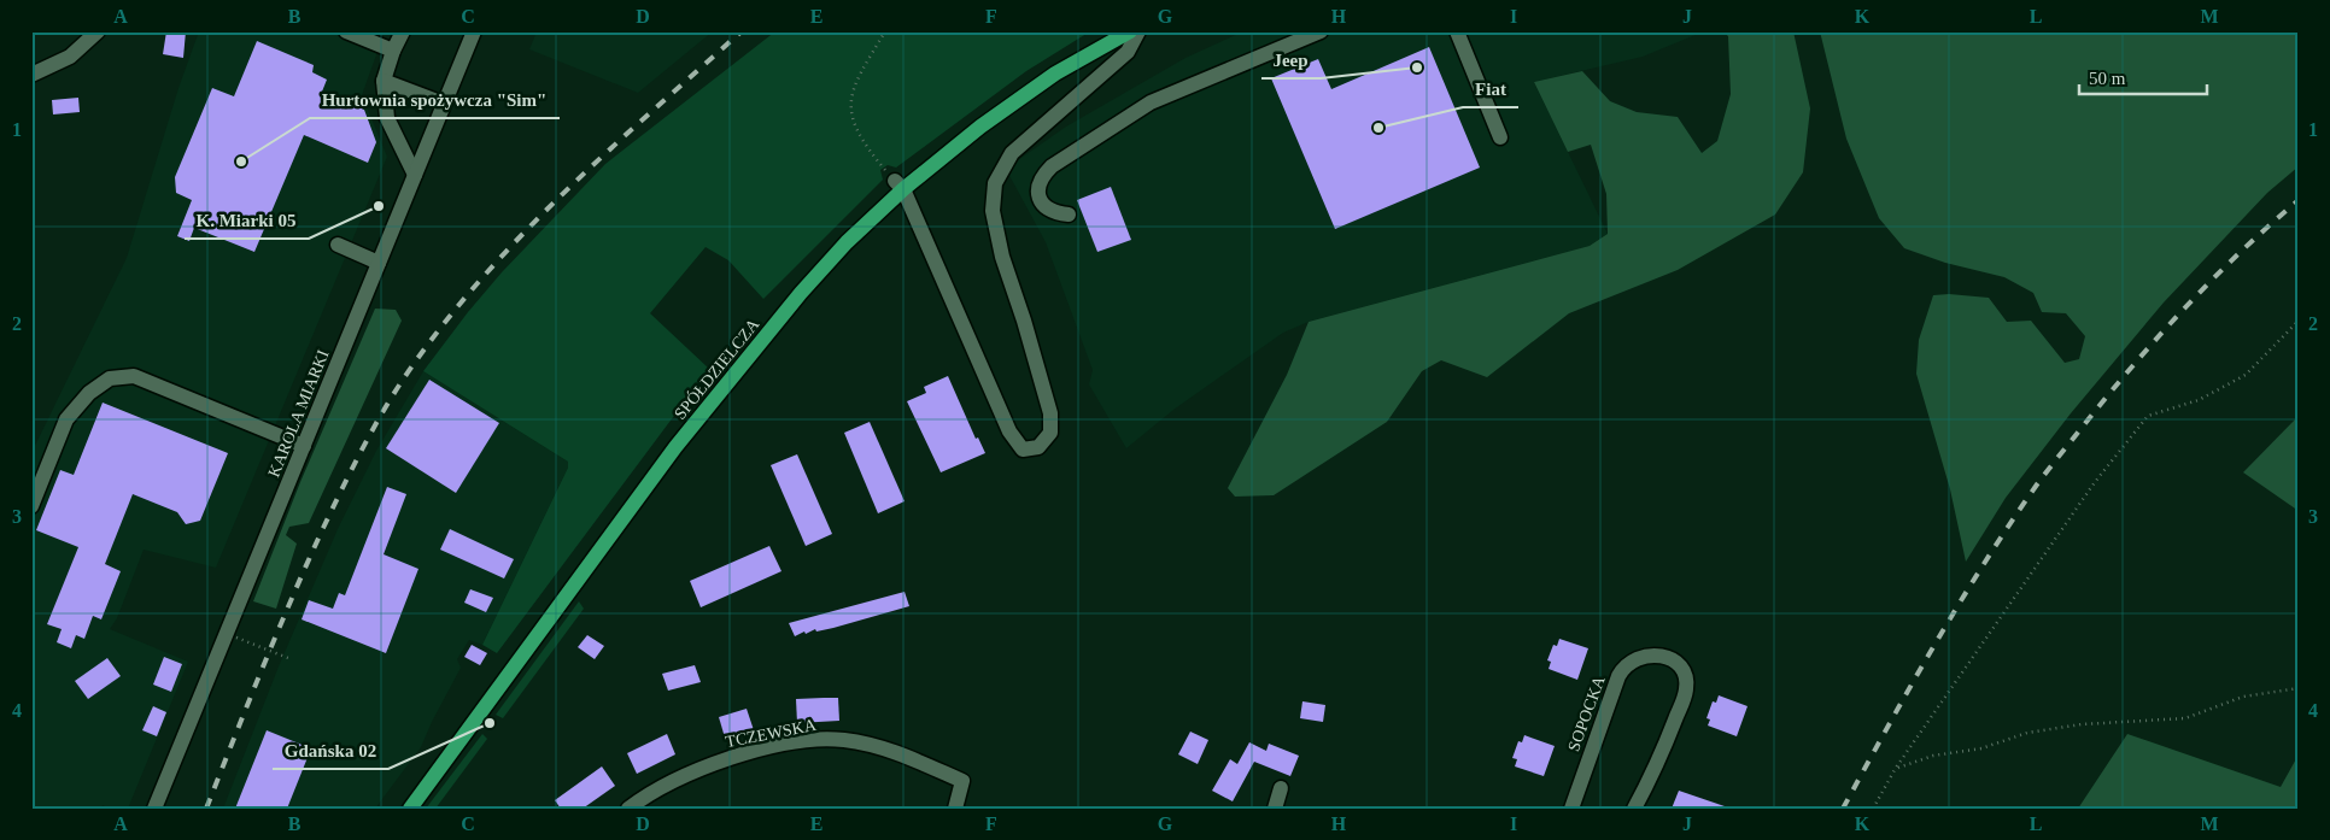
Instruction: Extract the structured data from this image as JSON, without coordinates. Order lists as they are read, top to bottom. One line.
{"streets":{"main road":["SPÓŁDZIELCZA"],"street":["KAROLA MIARKI","SOPOCKA","TCZEWSKA"]},"places":["Jeep","Fiat","Hurtownia spożywcza \"Sim\"","K. Miarki 05","Gdańska 02"],"scale_bar":"50 m","grid":{"columns":["A","B","C","D","E","F","G","H","I","J","K","L","M"],"rows":["1","2","3","4"]}}
